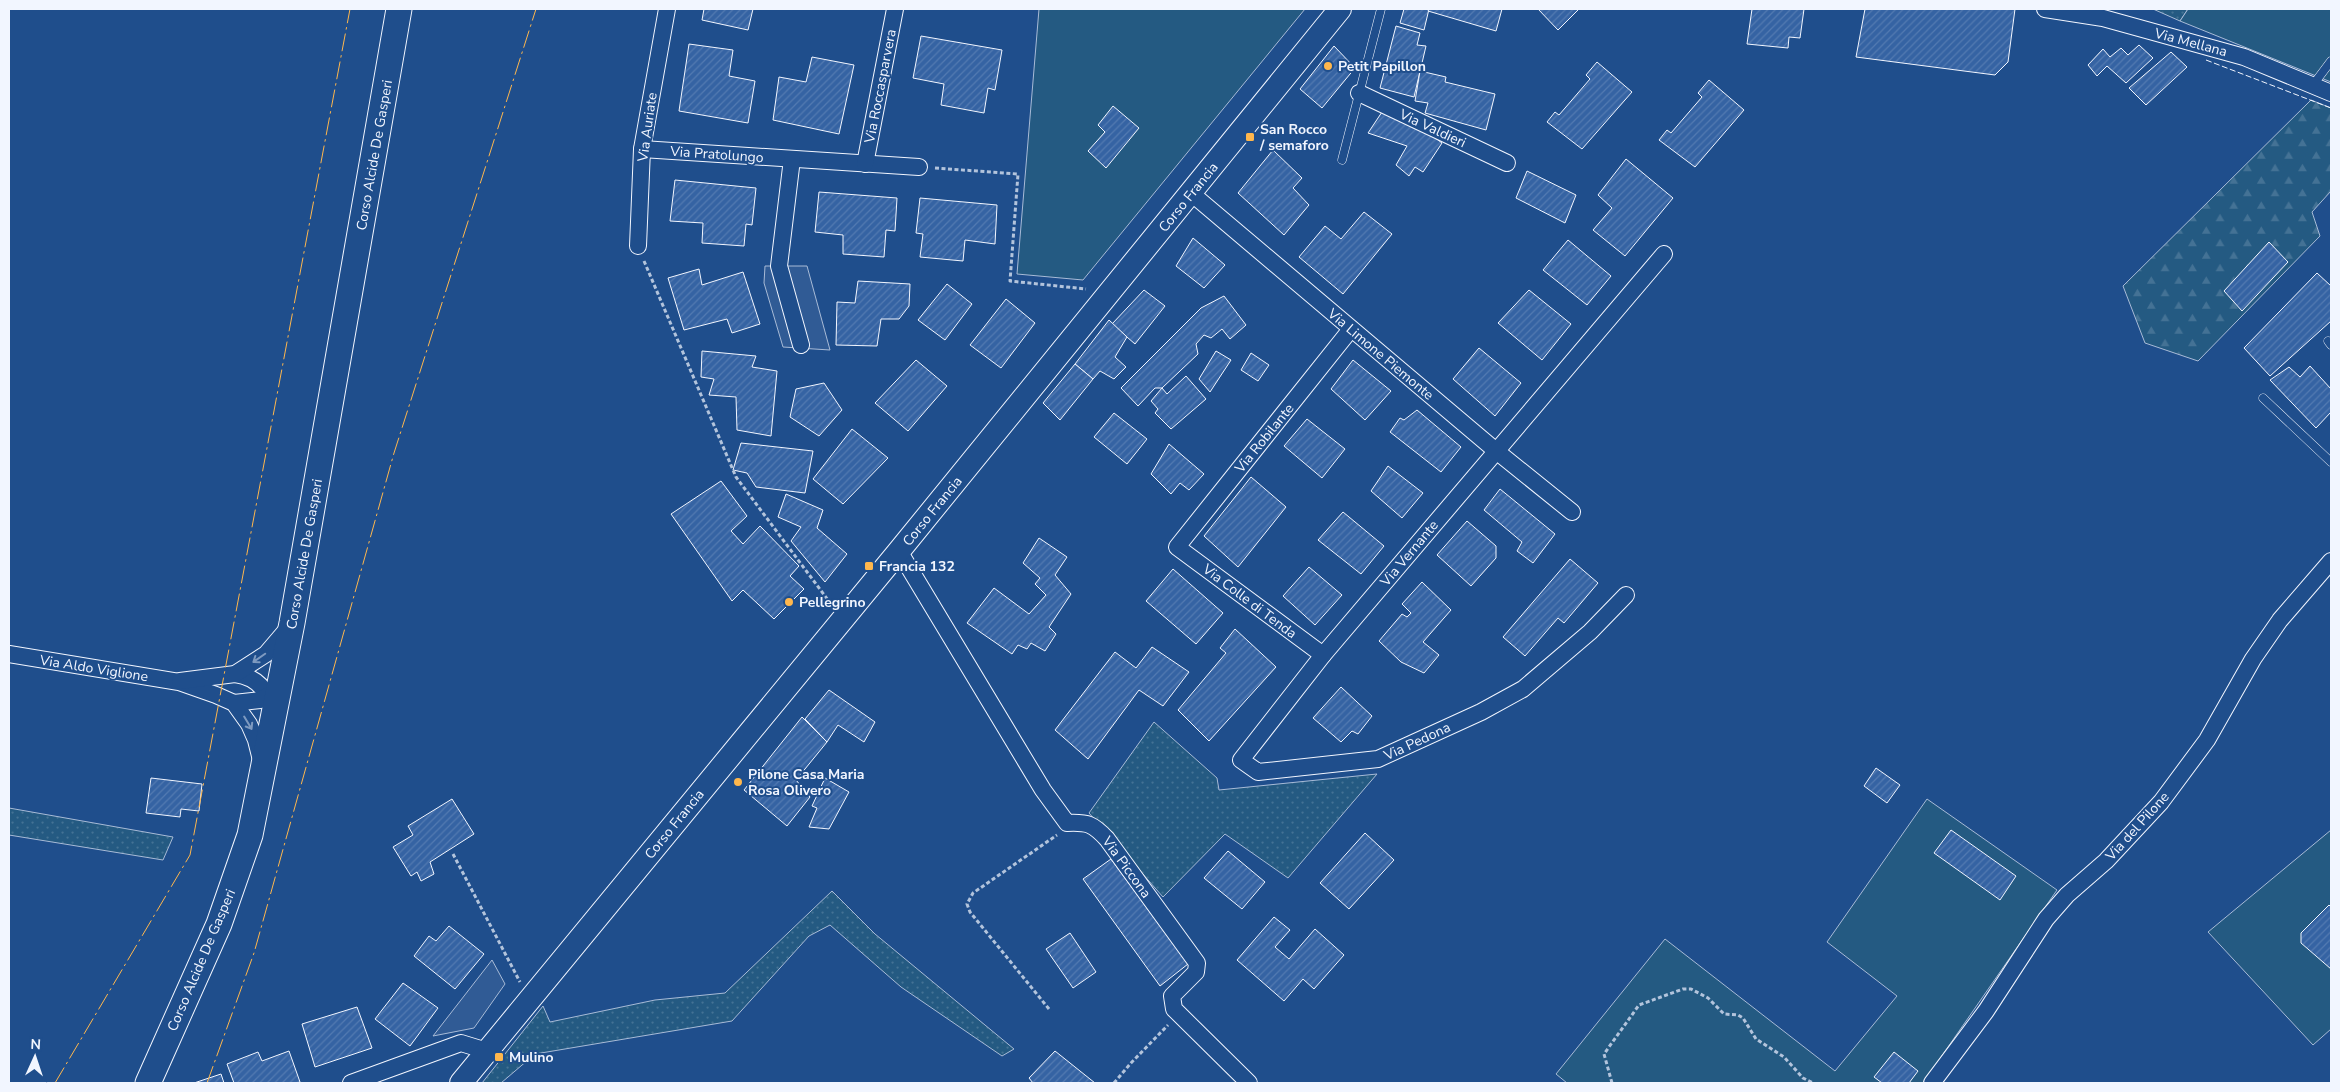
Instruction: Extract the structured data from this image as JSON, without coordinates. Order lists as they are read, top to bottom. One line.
{"streets":{"main road":["Corso Alcide De Gasperi","Corso Francia"],"street":["Via Mellana","Via Roccasparvera","Via Auriate","Via Valdieri","Via Pratolungo","Via Limone Piemonte","Via Robilante","Via Vernante","Via Colle di Tenda","Via Aldo Viglione","Via Pedona","Via del Pilone","Via Piccona"]},"crossings":[["Via Roccasparvera","Via Pratolungo"],["Via Auriate","Via Pratolungo"],["Corso Alcide De Gasperi","Via Aldo Viglione"],["Corso Francia","Via Limone Piemonte"],["Via Limone Piemonte","Via Robilante"],["Via Limone Piemonte","Via Vernante"],["Via Robilante","Via Colle di Tenda"],["Via Vernante","Via Colle di Tenda"],["Via Vernante","Via Pedona"],["Via Colle di Tenda","Via Pedona"]],"places":{"other":["Petit Papillon","Pellegrino","Pilone Casa Maria Rosa Olivero"],"transit":["San Rocco / semaforo","Francia 132","Mulino"]},"north":"top"}
